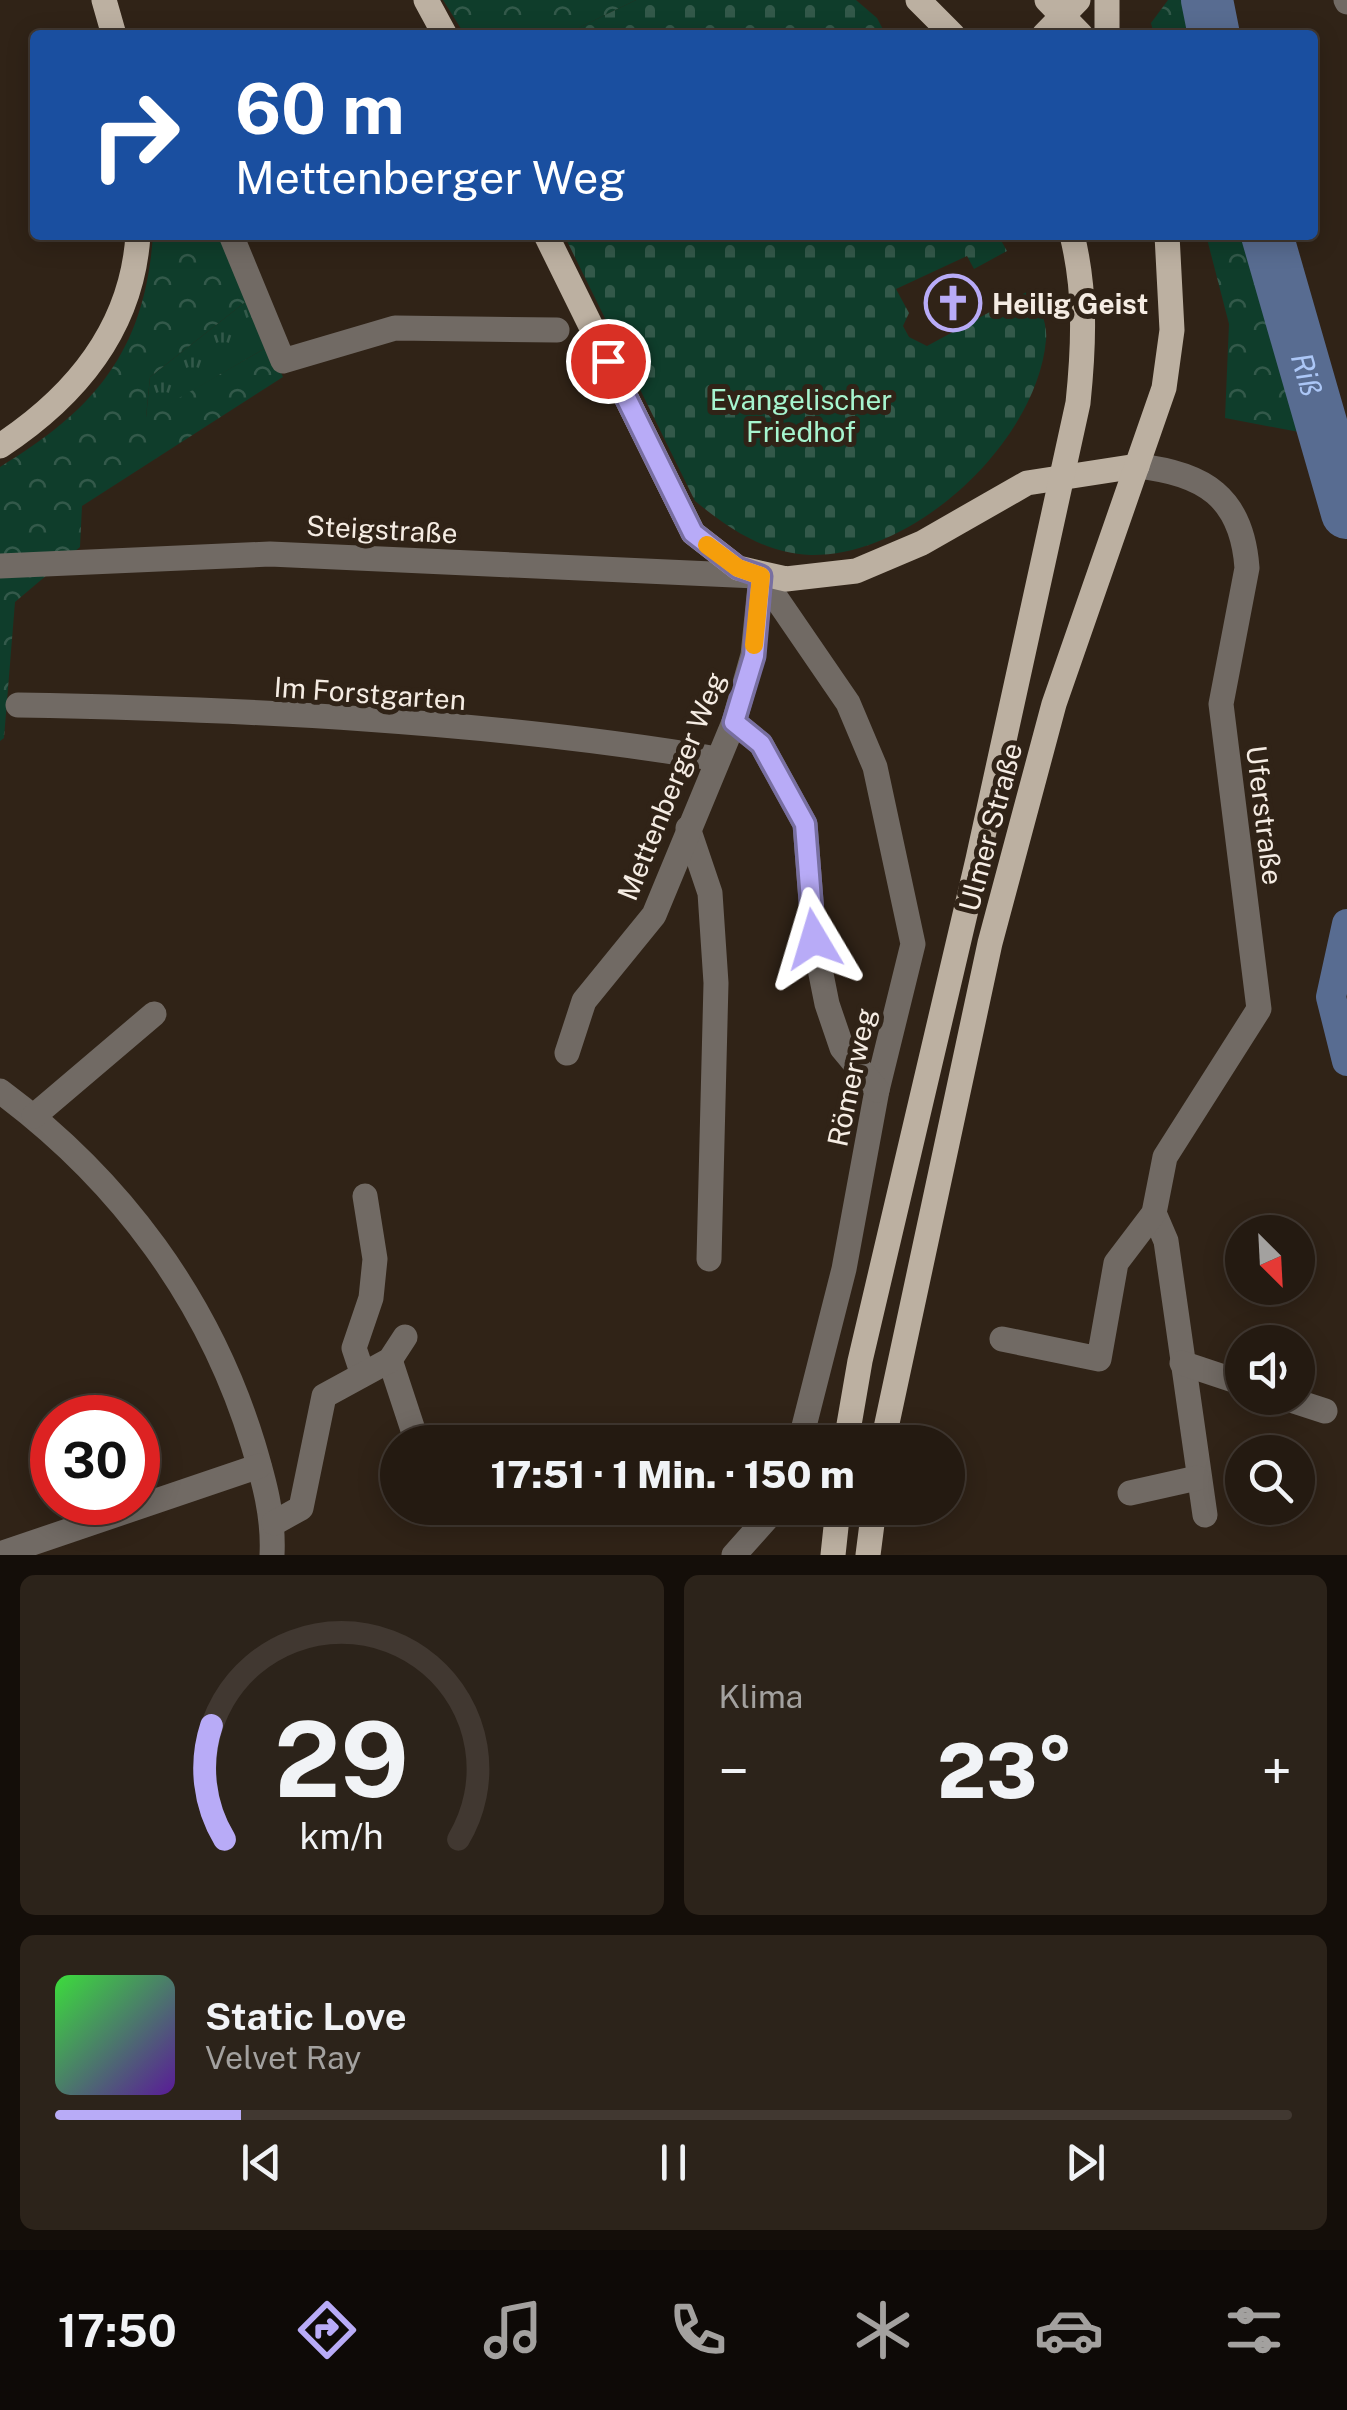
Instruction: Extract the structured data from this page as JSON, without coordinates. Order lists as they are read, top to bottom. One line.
{"streets":{"main road":["Ulmer Straße"],"street":["Steigstraße","Im Forstgarten","Mettenberger Weg","Uferstraße","Römerweg"]},"crossings":[["Steigstraße","Mettenberger Weg"],["Steigstraße","Römerweg"],["Im Forstgarten","Mettenberger Weg"],["Mettenberger Weg","Römerweg"],["Uferstraße","Ulmer Straße"]],"water":["Riß"],"parks":["Evangelischer Friedhof"],"places":{"church":["Heilig Geist"]},"north":"bottom right","page":{"turn":["60 m","Mettenberger Weg"],"limit":"30","trip":"17:51 · 1 Min. · 150 m","tile":"Klima","heat":["−","23°","+"],"song":["Static Love","Velvet Ray"],"tabs":"17:50","gauge":["29","km/h"]}}
